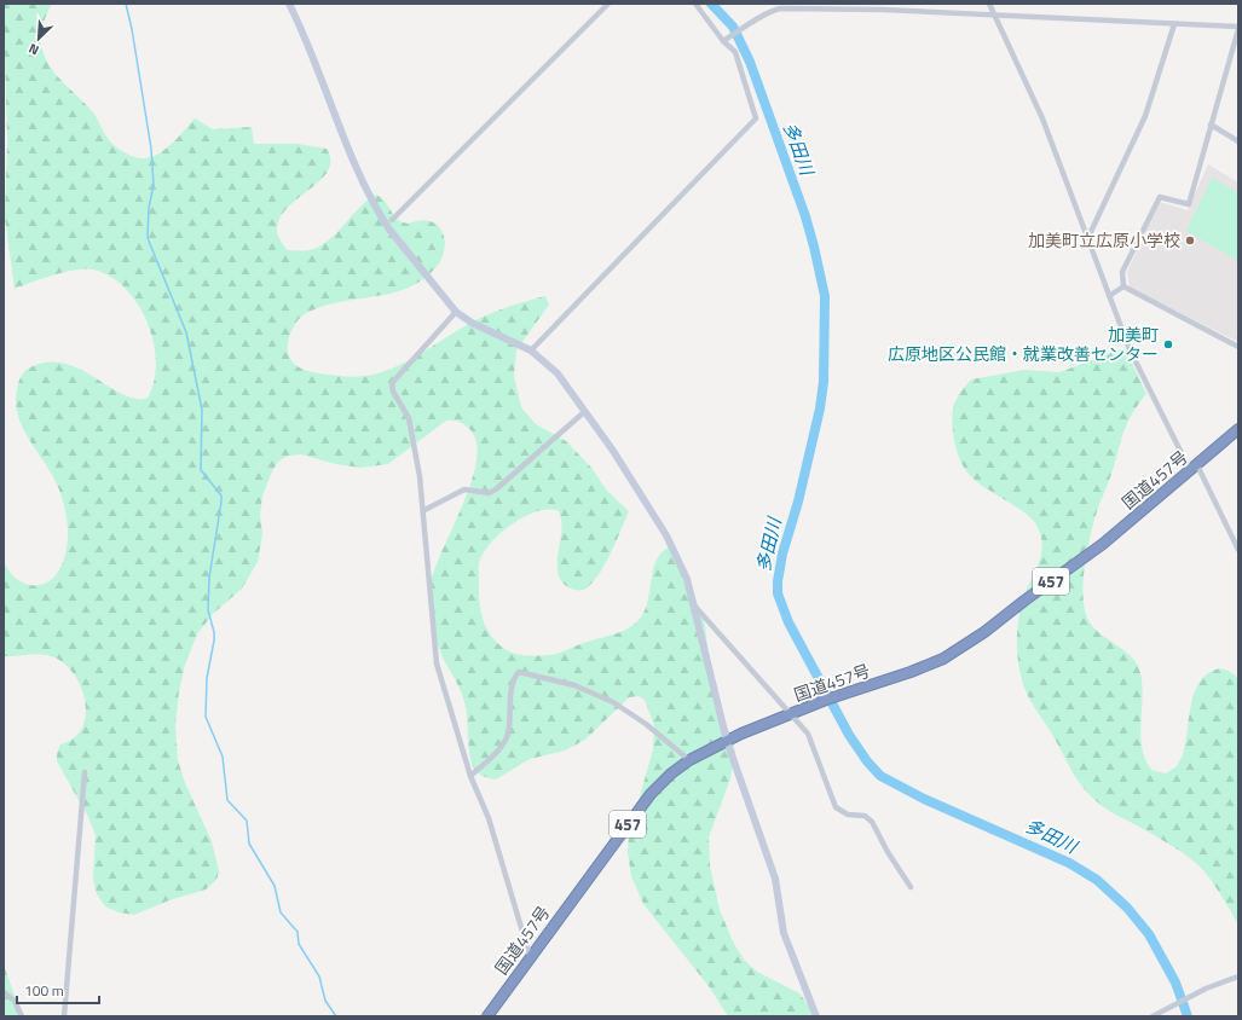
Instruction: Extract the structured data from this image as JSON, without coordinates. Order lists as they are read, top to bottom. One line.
{"streets":{"highway":["国道457号","457"]},"water":["多田川"],"places":["加美町立広原小学校","加美町 広原地区公民館・就業改善センター"],"scale_bar":"100 m","north":"bottom left"}
